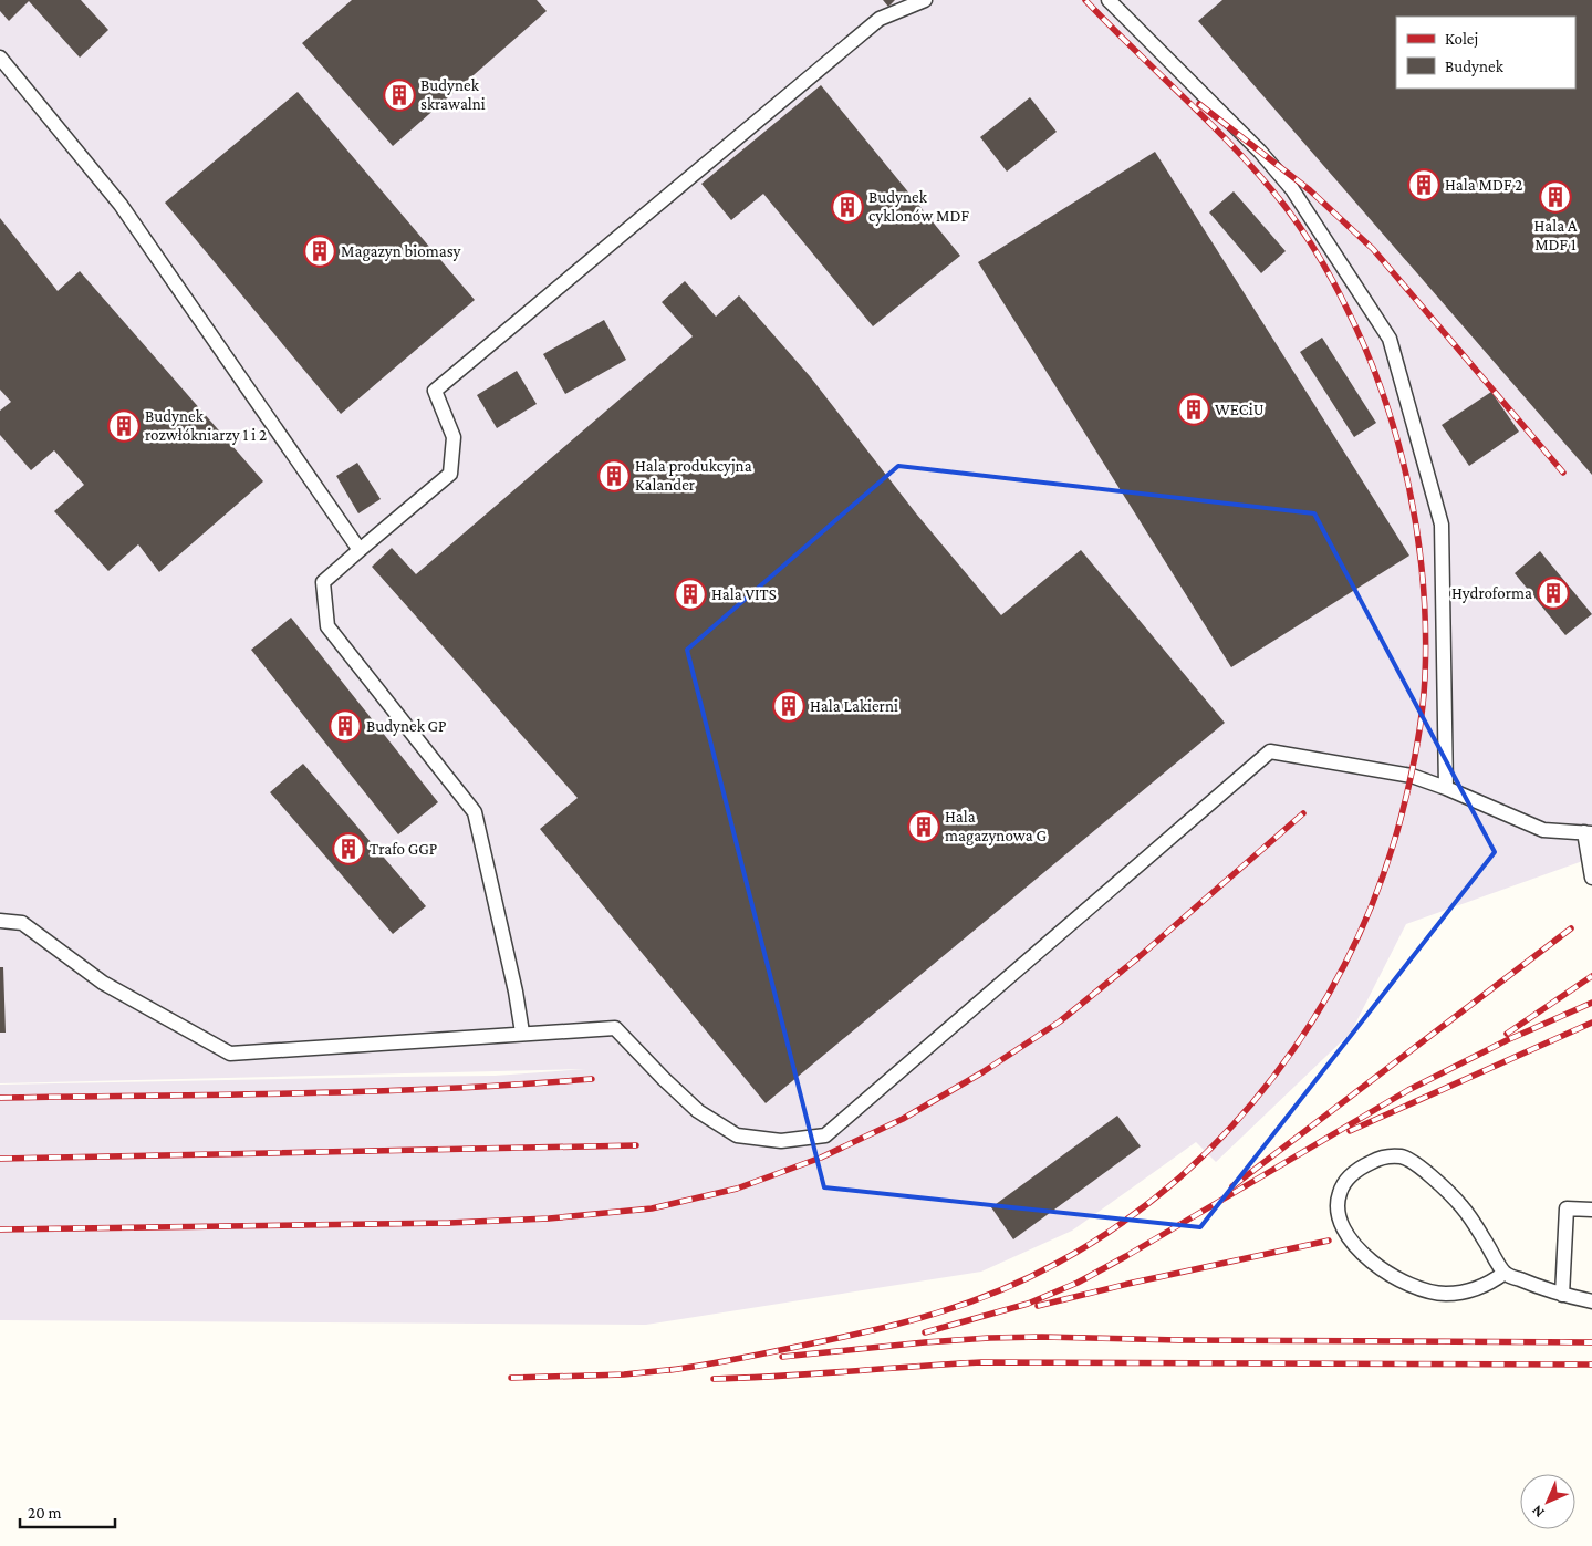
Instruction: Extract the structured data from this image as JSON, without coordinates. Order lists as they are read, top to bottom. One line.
{"places":{"building":["Budynek skrawalni","Hala MDF 2","Hala A MDF 1","Budynek cyklonów MDF","Magazyn biomasy","WECiU","Budynek rozwłókniarzy 1 i 2","Hala produkcyjna Kalander","Hydroforma","Hala VITS","Hala Lakierni","Budynek GP","Hala magazynowa G","Trafo GGP"]},"legend":["Kolej","Budynek"],"scale_bar":"20 m","north":"bottom left"}
